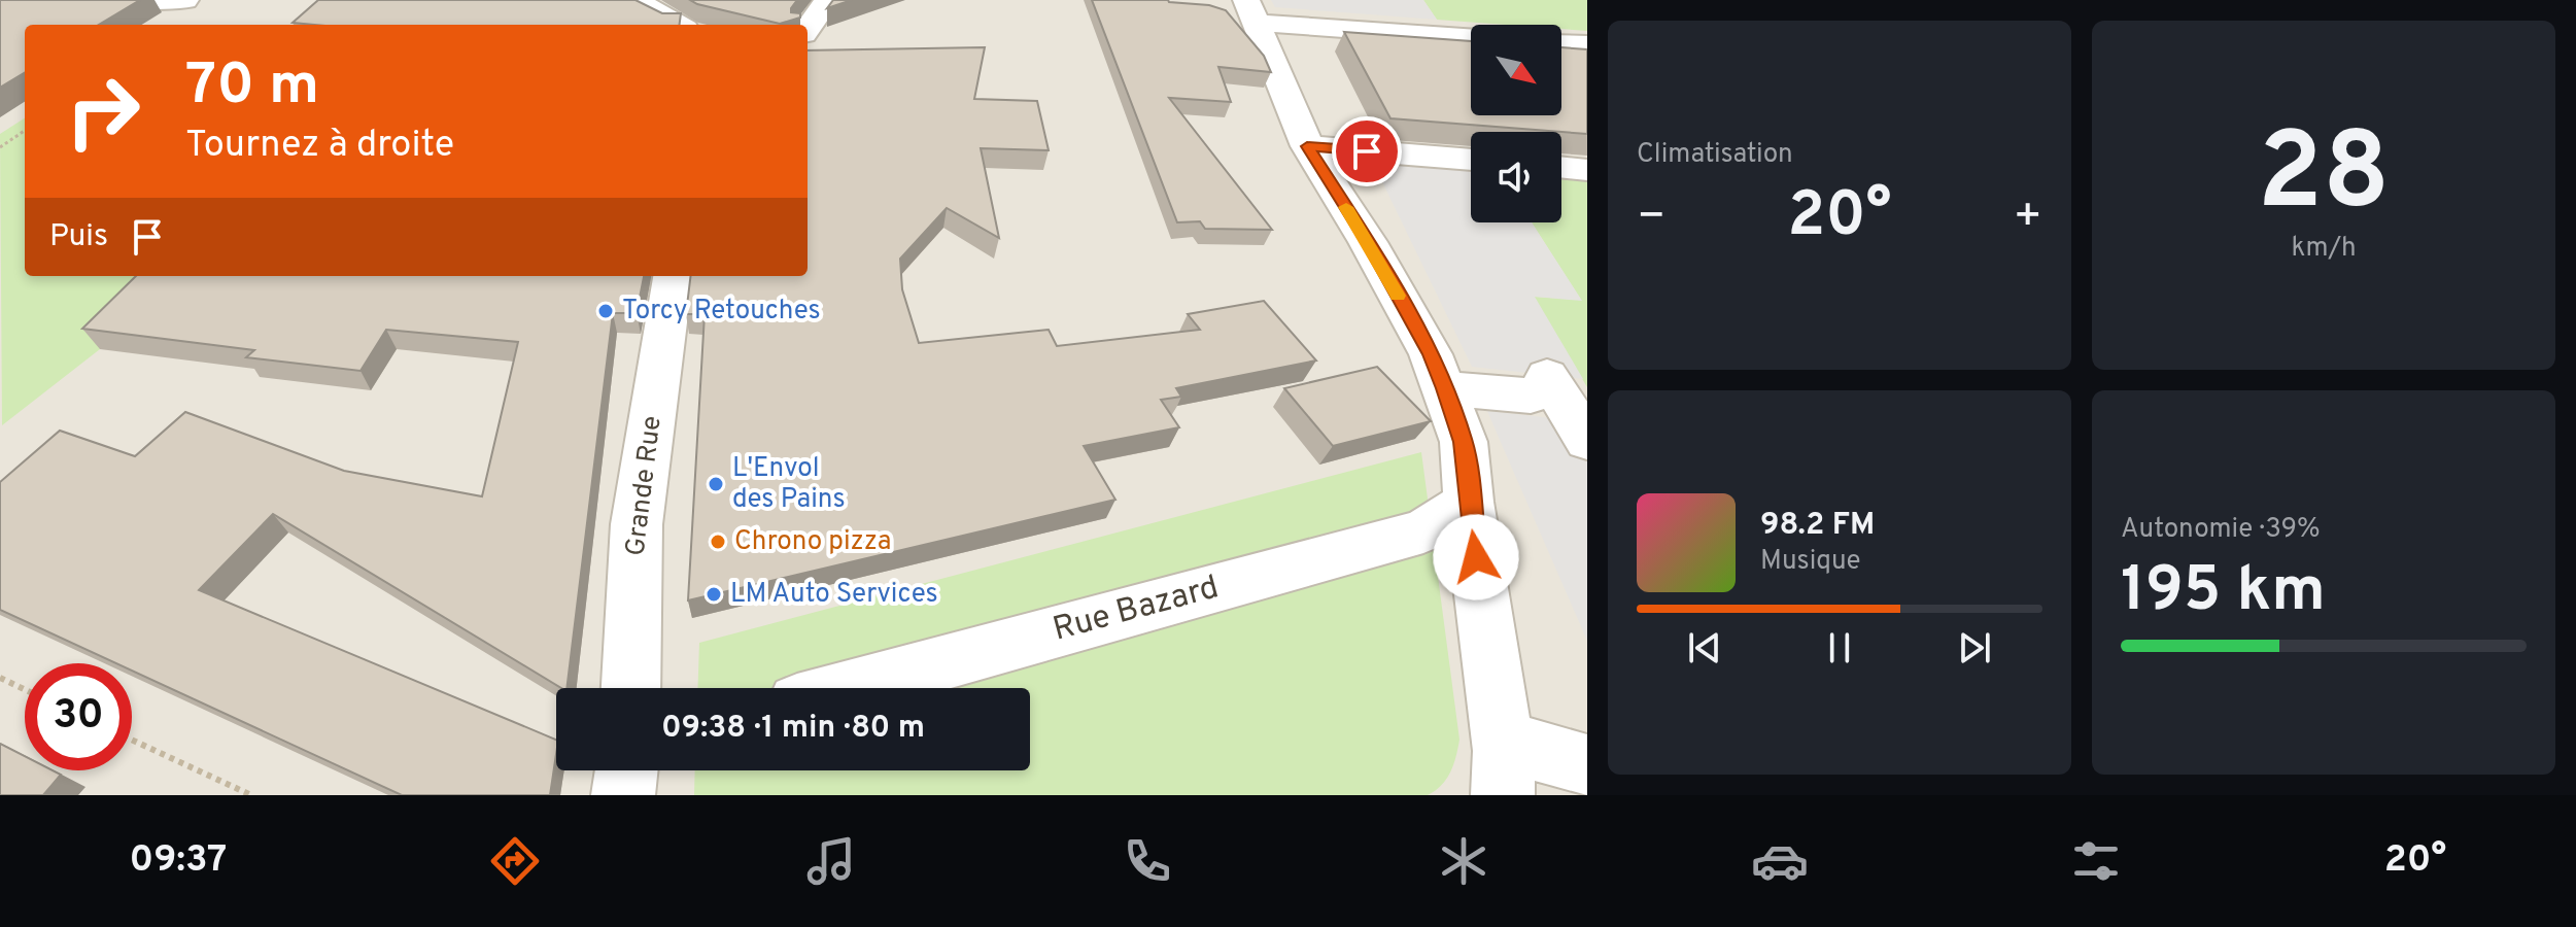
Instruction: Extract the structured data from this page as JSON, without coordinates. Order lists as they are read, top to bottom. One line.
{"streets":{"street":["Grande Rue","Rue Bazard"]},"places":["Torcy Retouches","L'Envol des Pains","Chrono pizza","LM Auto Services"],"north":"bottom right","page":{"tile":["Climatisation",["28","km/h"],["Autonomie · 39%","195 km"]],"turn":["70 m","Tournez à droite"],"heat":["−","20°","+"],"then":"Puis","song":["98.2 FM","Musique"],"limit":"30","trip":"09:38 · 1 min · 80 m","tabs":["09:37","20°"]}}
